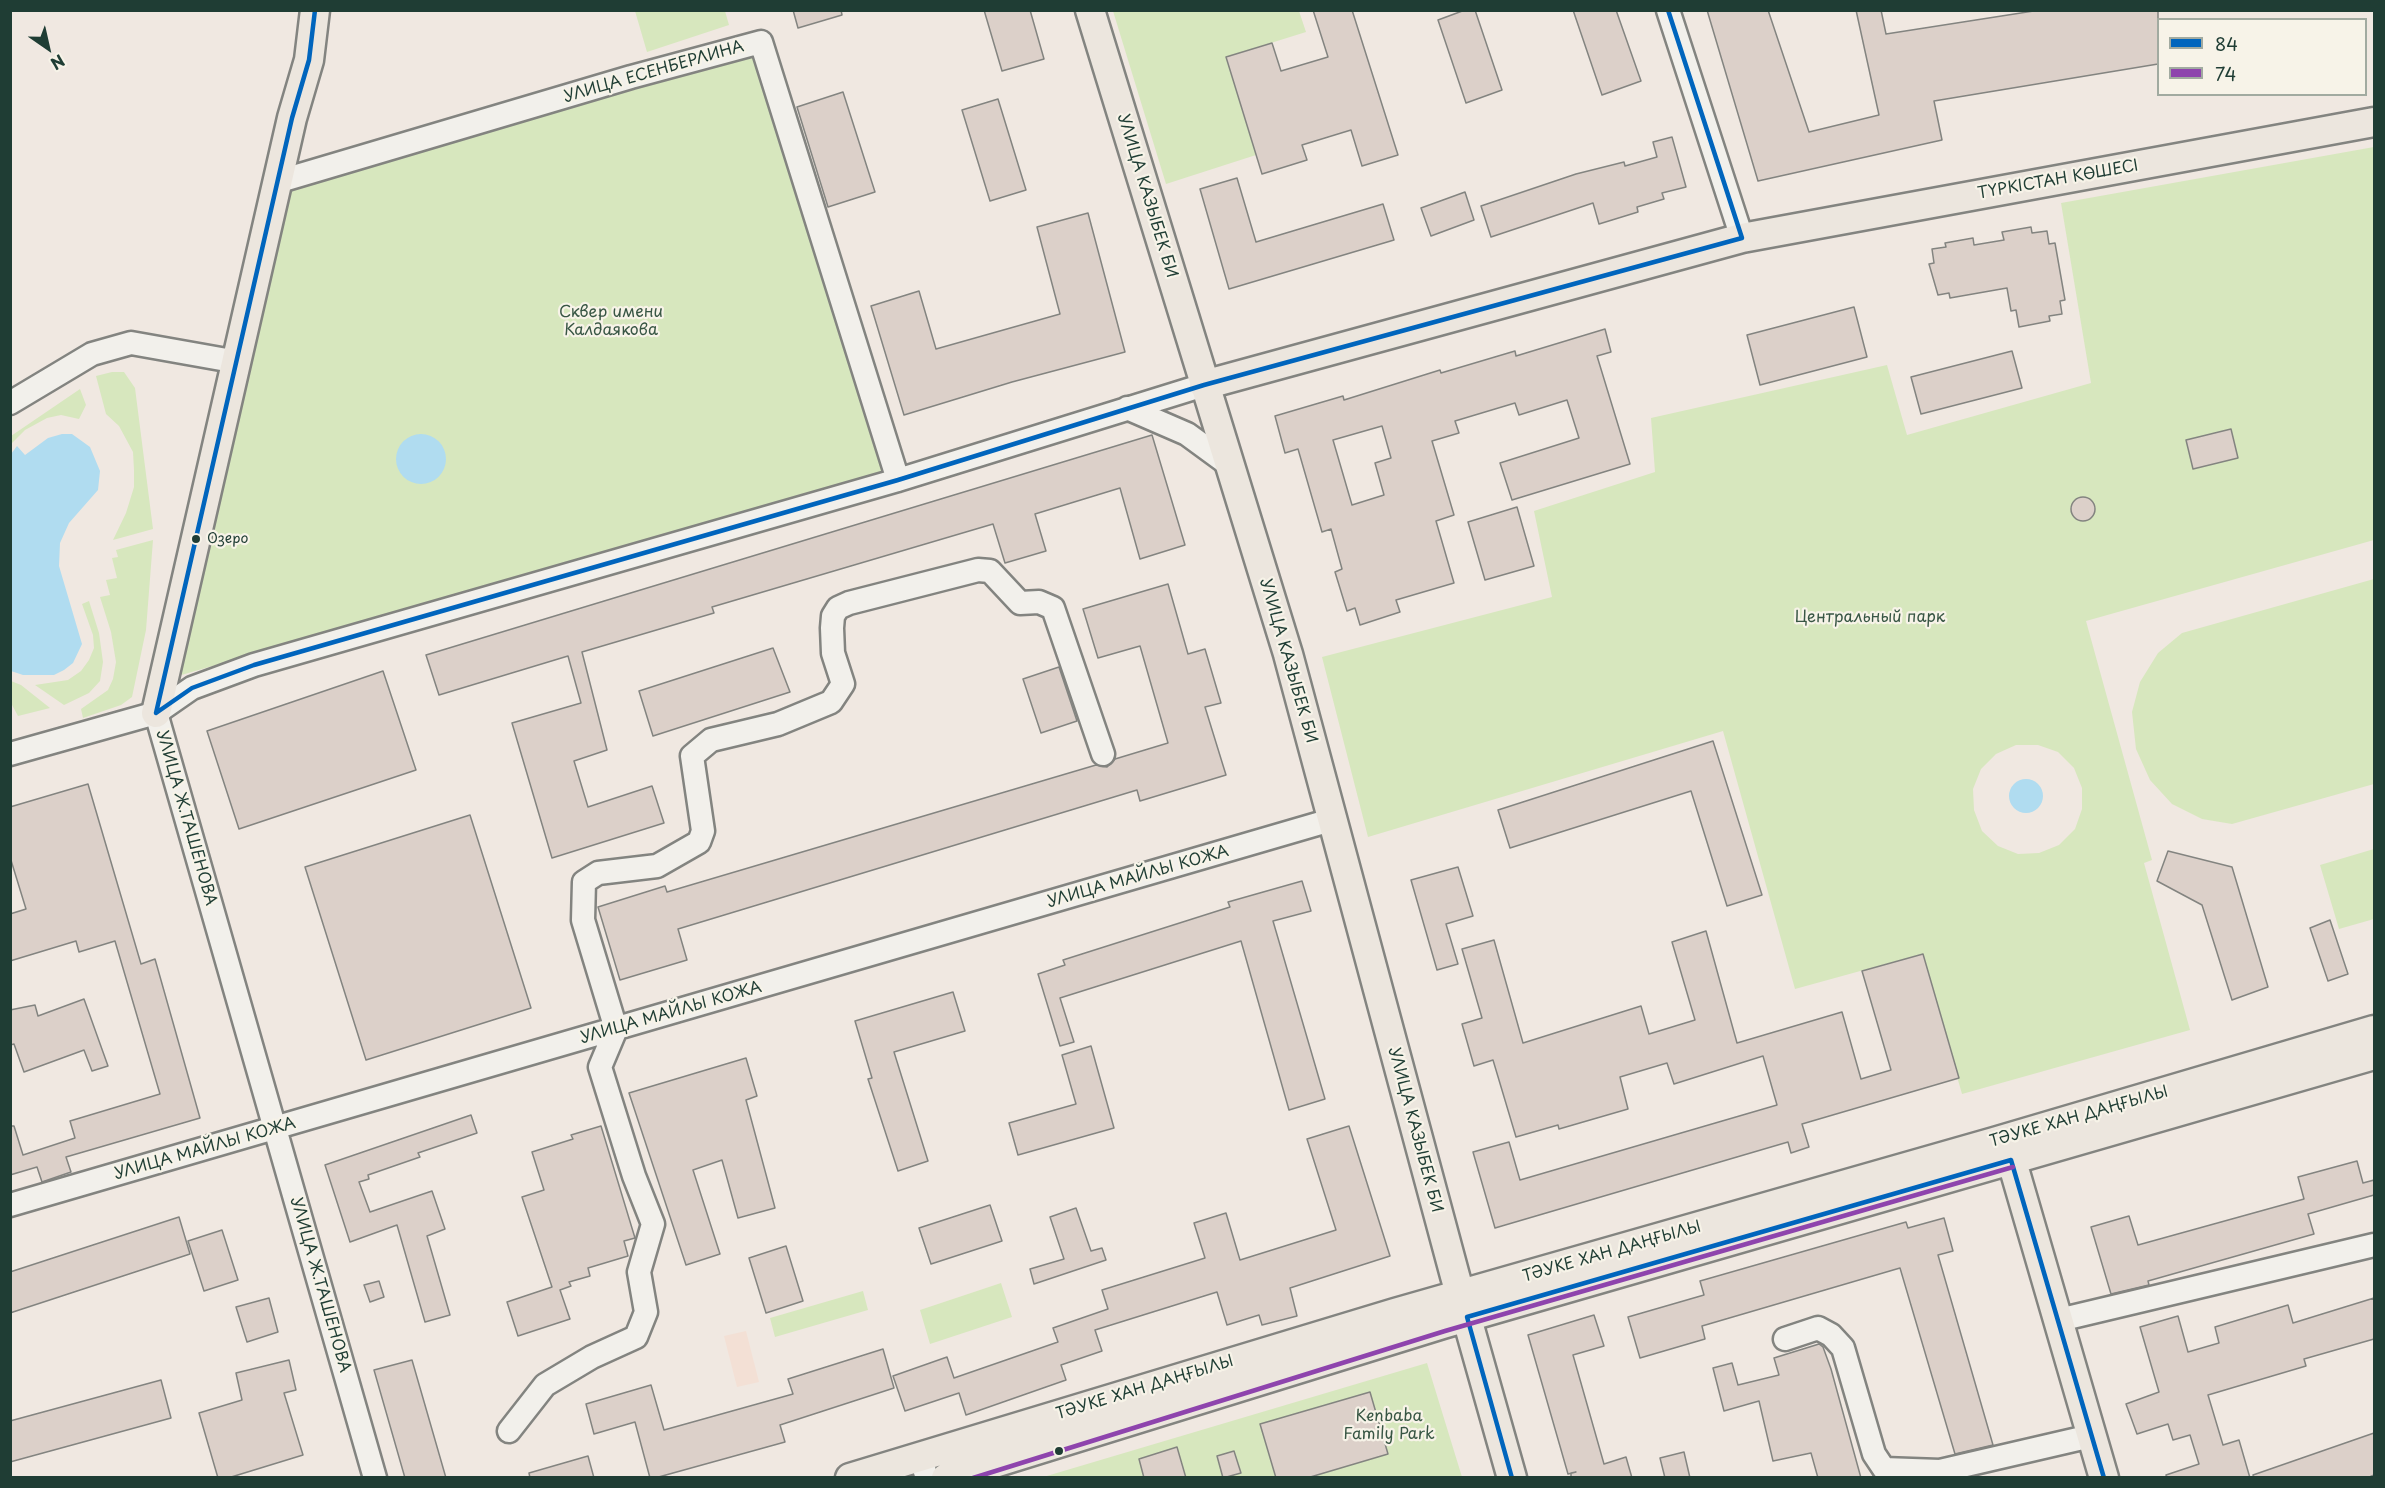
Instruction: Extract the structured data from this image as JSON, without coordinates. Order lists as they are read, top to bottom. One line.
{"streets":{"main road":["ТҮРКІСТАН КӨШЕСІ","УЛИЦА КАЗЫБЕК БИ","УЛИЦА Ж.ТАШЕНОВА","ТӘУКЕ ХАН ДАҢҒЫЛЫ"],"street":["УЛИЦА ЕСЕНБЕРЛИНА","УЛИЦА МАЙЛЫ КОЖА"]},"crossings":[["УЛИЦА ЕСЕНБЕРЛИНА","УЛИЦА Ж.ТАШЕНОВА"],["ТҮРКІСТАН КӨШЕСІ","УЛИЦА КАЗЫБЕК БИ"],["УЛИЦА КАЗЫБЕК БИ","УЛИЦА МАЙЛЫ КОЖА"],["УЛИЦА КАЗЫБЕК БИ","ТӘУКЕ ХАН ДАҢҒЫЛЫ"],["УЛИЦА Ж.ТАШЕНОВА","УЛИЦА МАЙЛЫ КОЖА"]],"parks":["Сквер имени Калдаякова","Центральный парк","Kenbaba Family Park"],"places":["Озеро"],"lines":["transit line 84","transit line 74"],"legend":["84","74"],"north":"bottom right"}
